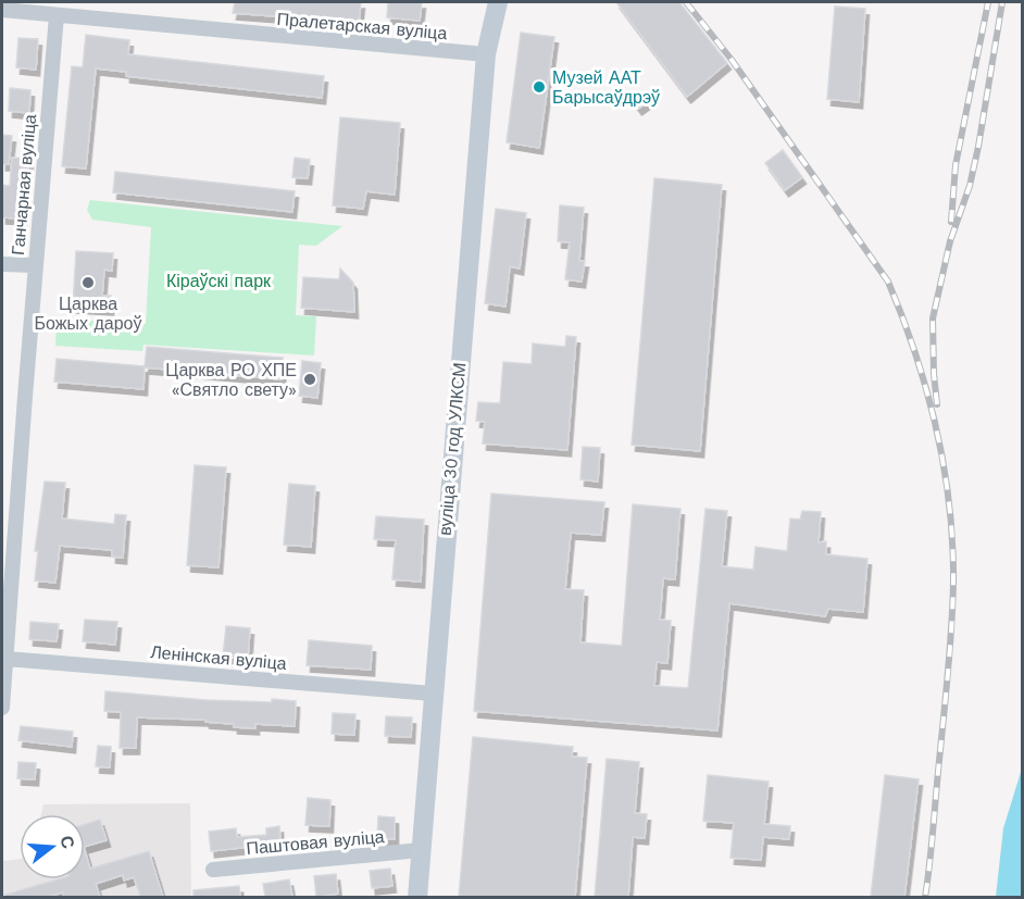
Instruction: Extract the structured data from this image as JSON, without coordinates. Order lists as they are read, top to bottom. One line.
{"streets":{"main road":["вуліца 30 год УЛКСМ"],"street":["Пралетарская вуліца","Ганчарная вуліца","Ленінская вуліца","Паштовая вуліца"]},"crossings":[["Пралетарская вуліца","Ганчарная вуліца"],["Пралетарская вуліца","вуліца 30 год УЛКСМ"],["Ганчарная вуліца","Ленінская вуліца"],["вуліца 30 год УЛКСМ","Ленінская вуліца"],["вуліца 30 год УЛКСМ","Паштовая вуліца"]],"parks":["Кіраўскі парк"],"places":["Музей ААТ Барысаўдрэў","Царква Божых дароў","Царква РО ХПЕ «Святло свету»"],"north":"right"}
